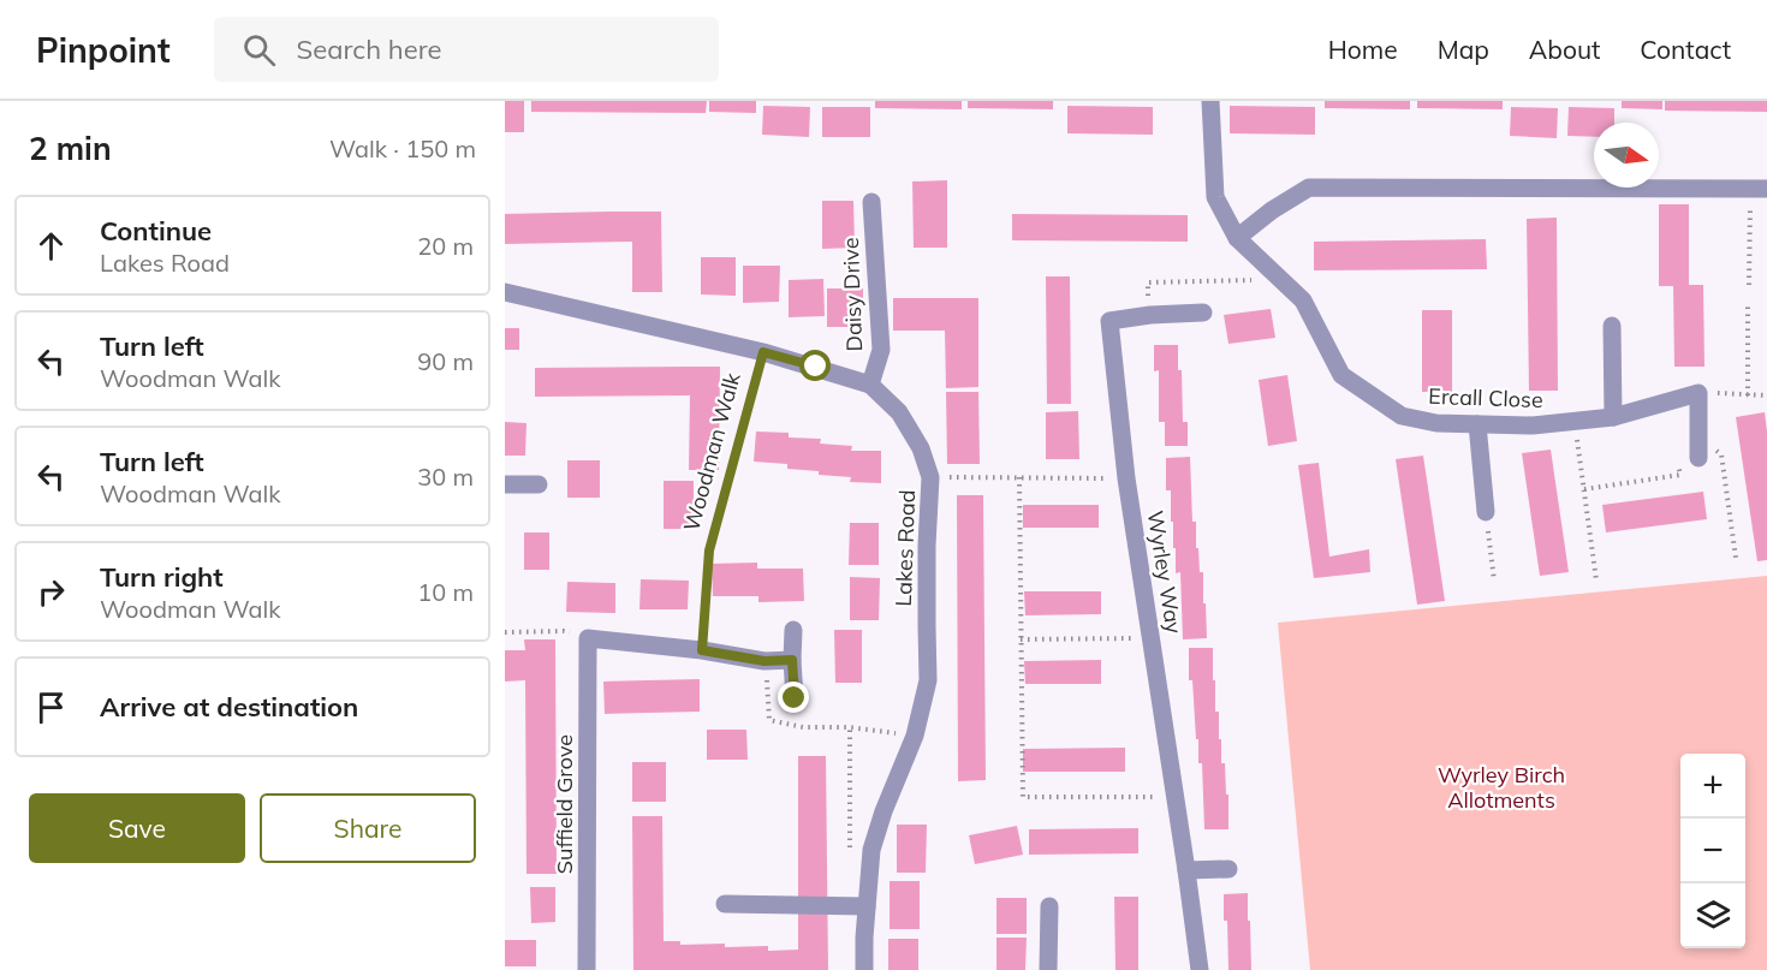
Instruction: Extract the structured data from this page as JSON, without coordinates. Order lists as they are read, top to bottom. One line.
{"streets":{"street":["Daisy Drive","Ercall Close","Lakes Road","Wyrley Way","Suffield Grove"],"path":["Woodman Walk"]},"crossings":[["Daisy Drive","Lakes Road"],["Woodman Walk","Lakes Road"]],"parks":["Wyrley Birch Allotments"],"north":"right","page":{"header":"Pinpoint","search":"Search here","nav":["Home","Map","About","Contact"],"heading":["2 min","Walk · 150 m"],"list":[["Continue","Lakes Road","20 m"],["Turn left","Woodman Walk","90 m"],["Turn left","Woodman Walk","30 m"],["Turn right","Woodman Walk","10 m"],"Arrive at destination"],"map_buttons":["+","−"],"buttons":["Save","Share"]}}
